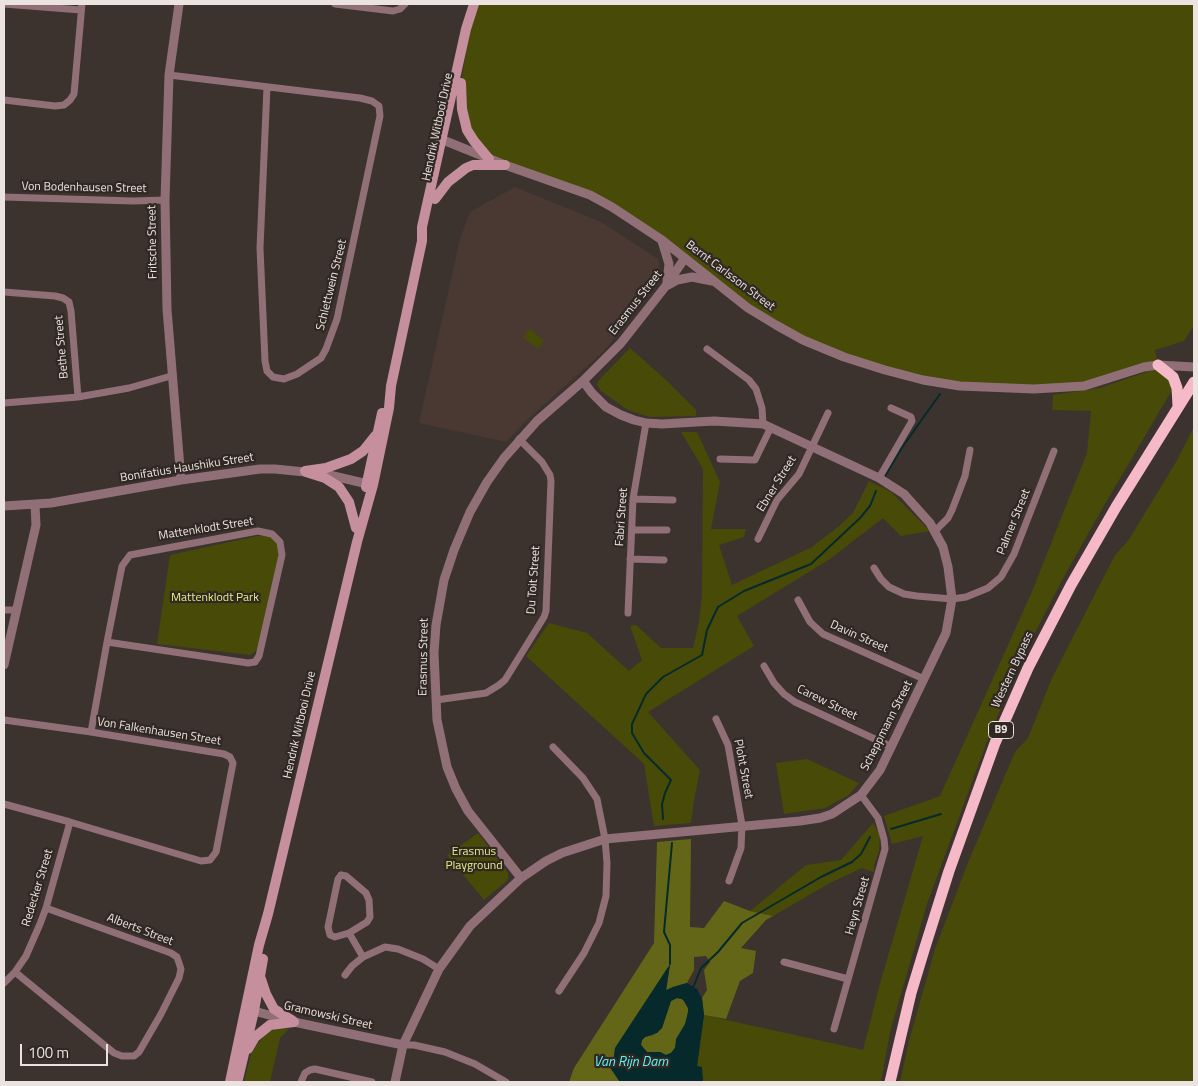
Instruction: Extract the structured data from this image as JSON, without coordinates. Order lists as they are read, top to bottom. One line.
{"streets":{"highway":["Western Bypass","B9"],"main road":["Hendrik Witbooi Drive"],"street":["Von Bodenhausen Street","Fritsche Street","Bernt Carlsson Street","Schlettwein Street","Erasmus Street","Bethe Street","Bonifatius Haushiku Street","Ebner Street","Fabri Street","Palmer Street","Mattenklodt Street","Du Toit Street","Davin Street","Carew Street","Scheppmann Street","Von Falkenhausen Street","Ploht Street","Redecker Street","Heyn Street","Alberts Street","Gramowski Street"]},"crossings":[["Hendrik Witbooi Drive","Bernt Carlsson Street"],["Hendrik Witbooi Drive","Bonifatius Haushiku Street"],["Hendrik Witbooi Drive","Gramowski Street"],["Von Bodenhausen Street","Fritsche Street"],["Fritsche Street","Schlettwein Street"],["Fritsche Street","Bonifatius Haushiku Street"],["Bernt Carlsson Street","Erasmus Street"],["Erasmus Street","Du Toit Street"],["Erasmus Street","Scheppmann Street"],["Ebner Street","Scheppmann Street"],["Fabri Street","Scheppmann Street"],["Palmer Street","Scheppmann Street"],["Mattenklodt Street","Von Falkenhausen Street"],["Davin Street","Scheppmann Street"],["Carew Street","Scheppmann Street"],["Scheppmann Street","Ploht Street"],["Scheppmann Street","Heyn Street"],["Scheppmann Street","Gramowski Street"],["Von Falkenhausen Street","Redecker Street"],["Redecker Street","Alberts Street"]],"water":["Van Rijn Dam"],"parks":["Mattenklodt Park","Erasmus Playground"],"scale_bar":"100 m"}
